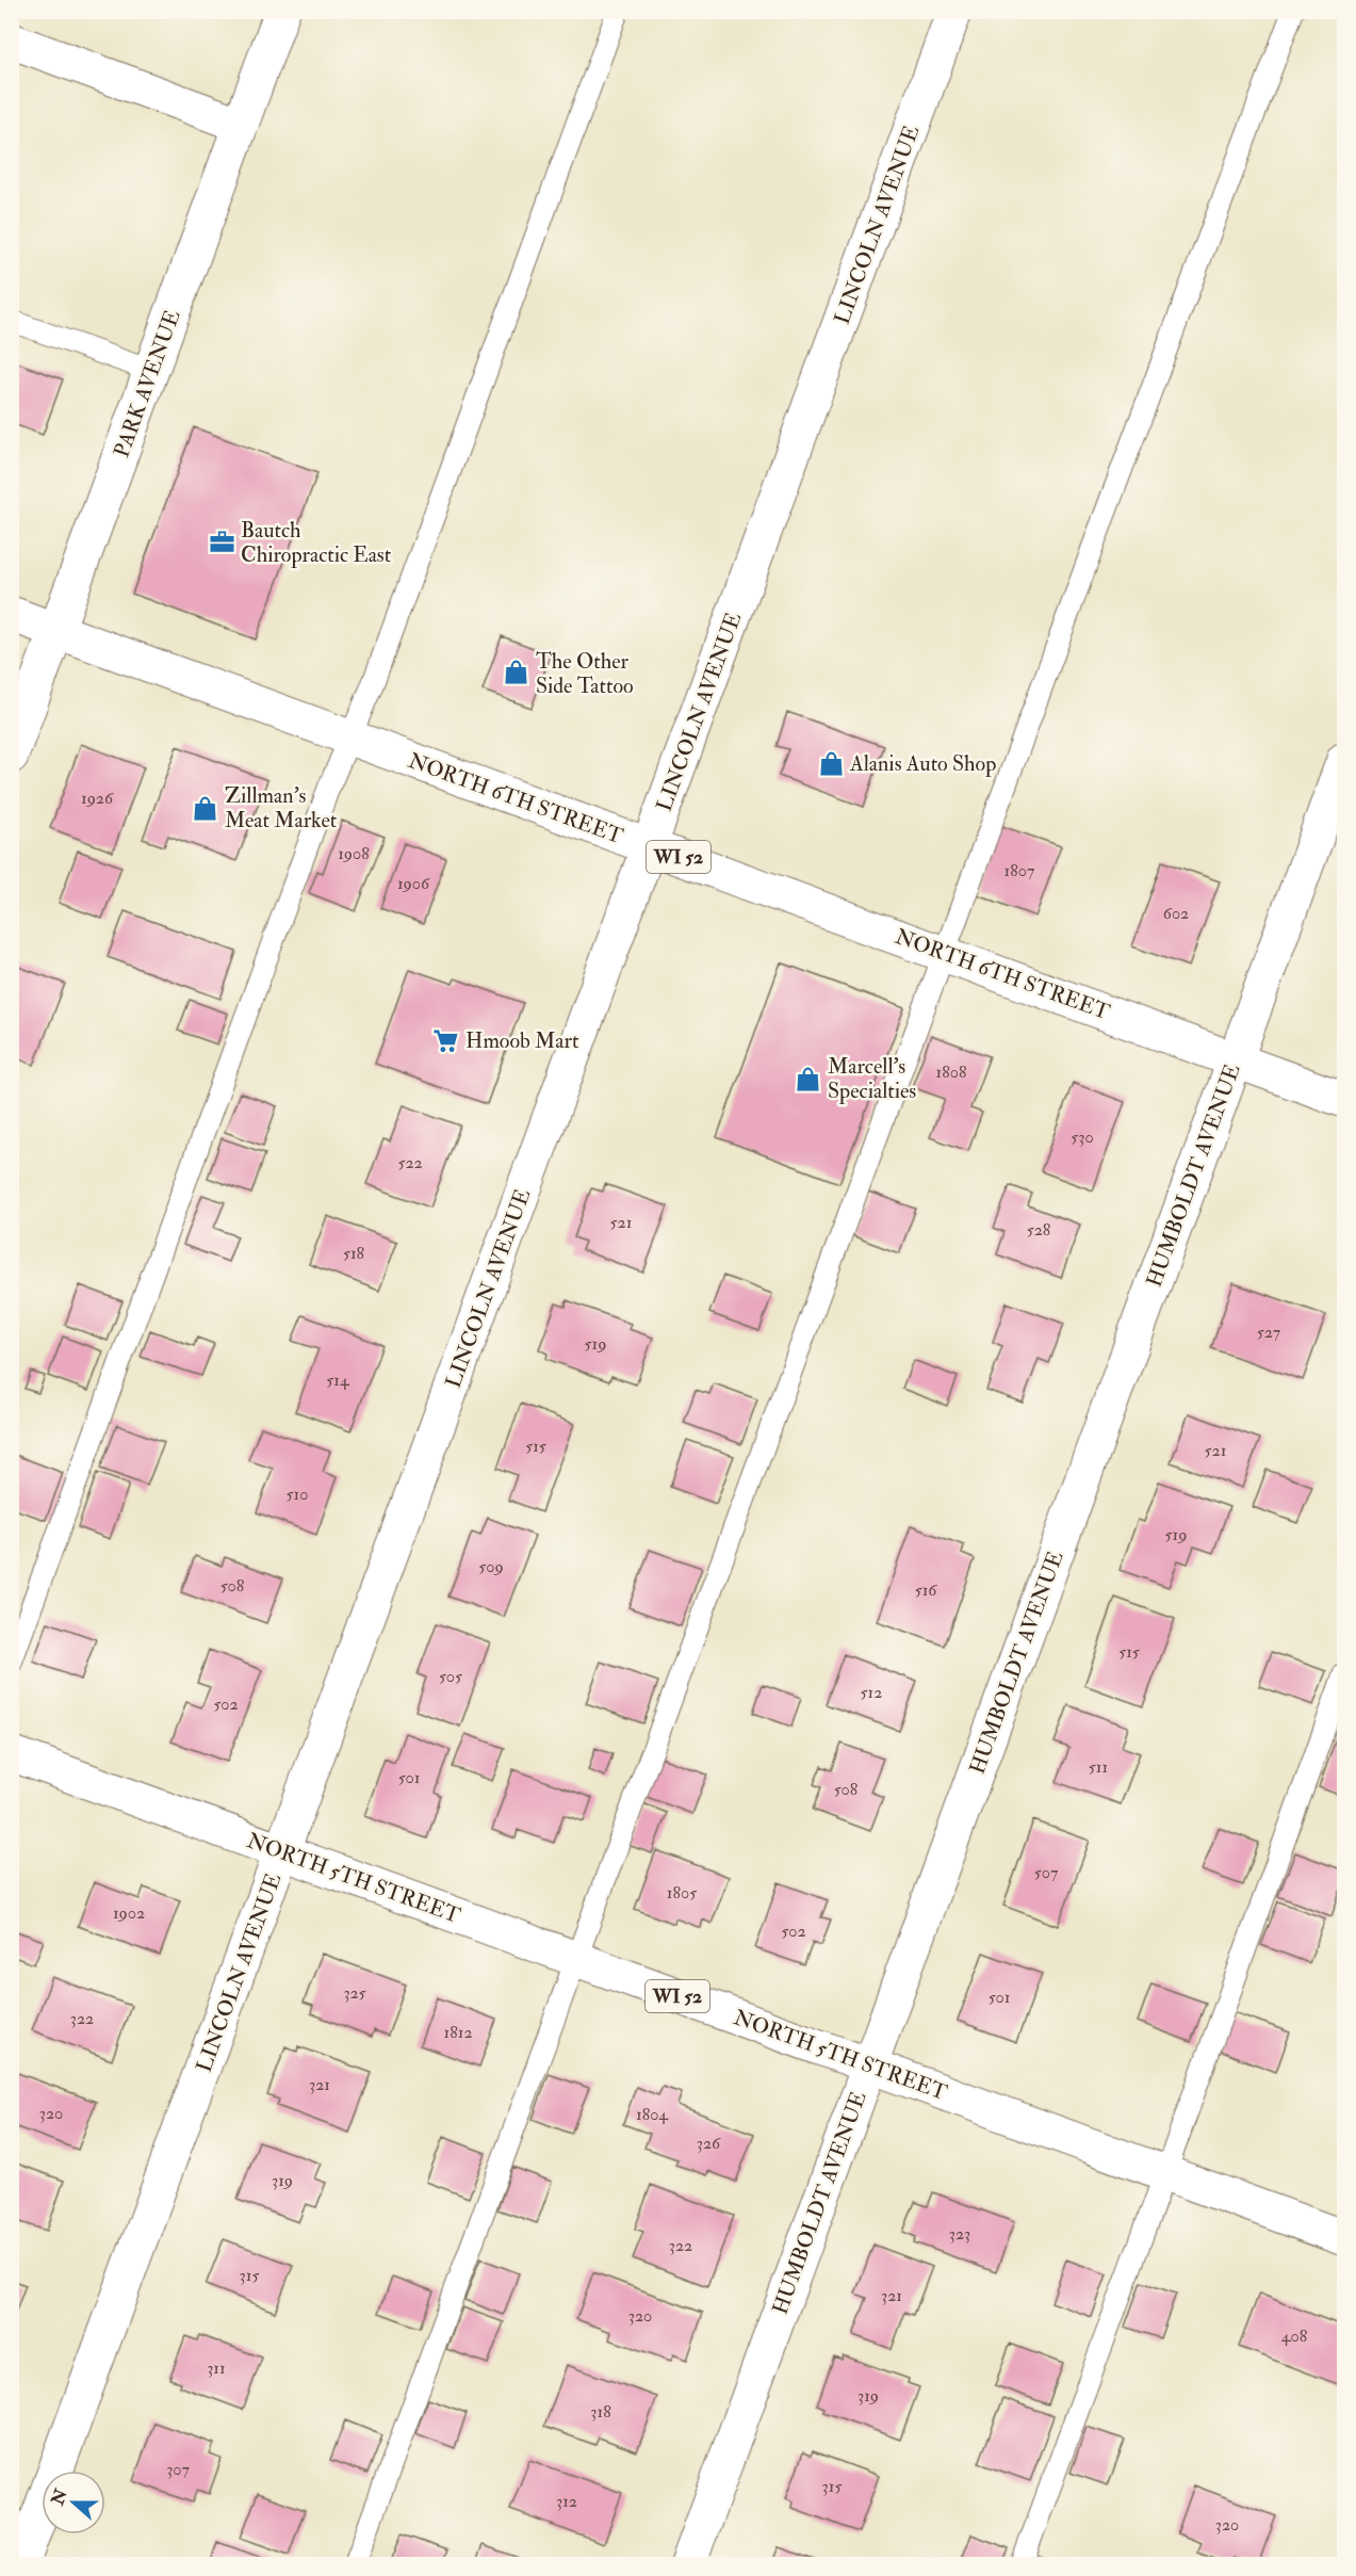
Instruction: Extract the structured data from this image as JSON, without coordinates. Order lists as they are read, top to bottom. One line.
{"streets":{"street":["LINCOLN AVENUE","PARK AVENUE","NORTH 6TH STREET","WI 52","HUMBOLDT AVENUE","NORTH 5TH STREET"]},"crossings":[["LINCOLN AVENUE","NORTH 6TH STREET"],["LINCOLN AVENUE","NORTH 5TH STREET"],["PARK AVENUE","NORTH 6TH STREET"],["NORTH 6TH STREET","HUMBOLDT AVENUE"],["HUMBOLDT AVENUE","NORTH 5TH STREET"]],"places":{"office":["Bautch Chiropractic East"],"shop":["The Other Side Tattoo","Alanis Auto Shop","Zillman's Meat Market","Marcell's Specialties"],"supermarket":["Hmoob Mart"]},"house_numbers":["1926","1908","1807","1906","602","1808","530","522","521","528","518","527","519","514","515","521","510","519","509","508","516","515","505","512","502","511","501","508","507","1805","1902","502","325","501","322","1812","321","320","1804","326","319","323","322","315","321","320","408","311","319","318","307","315","312","320"],"north":"left"}
